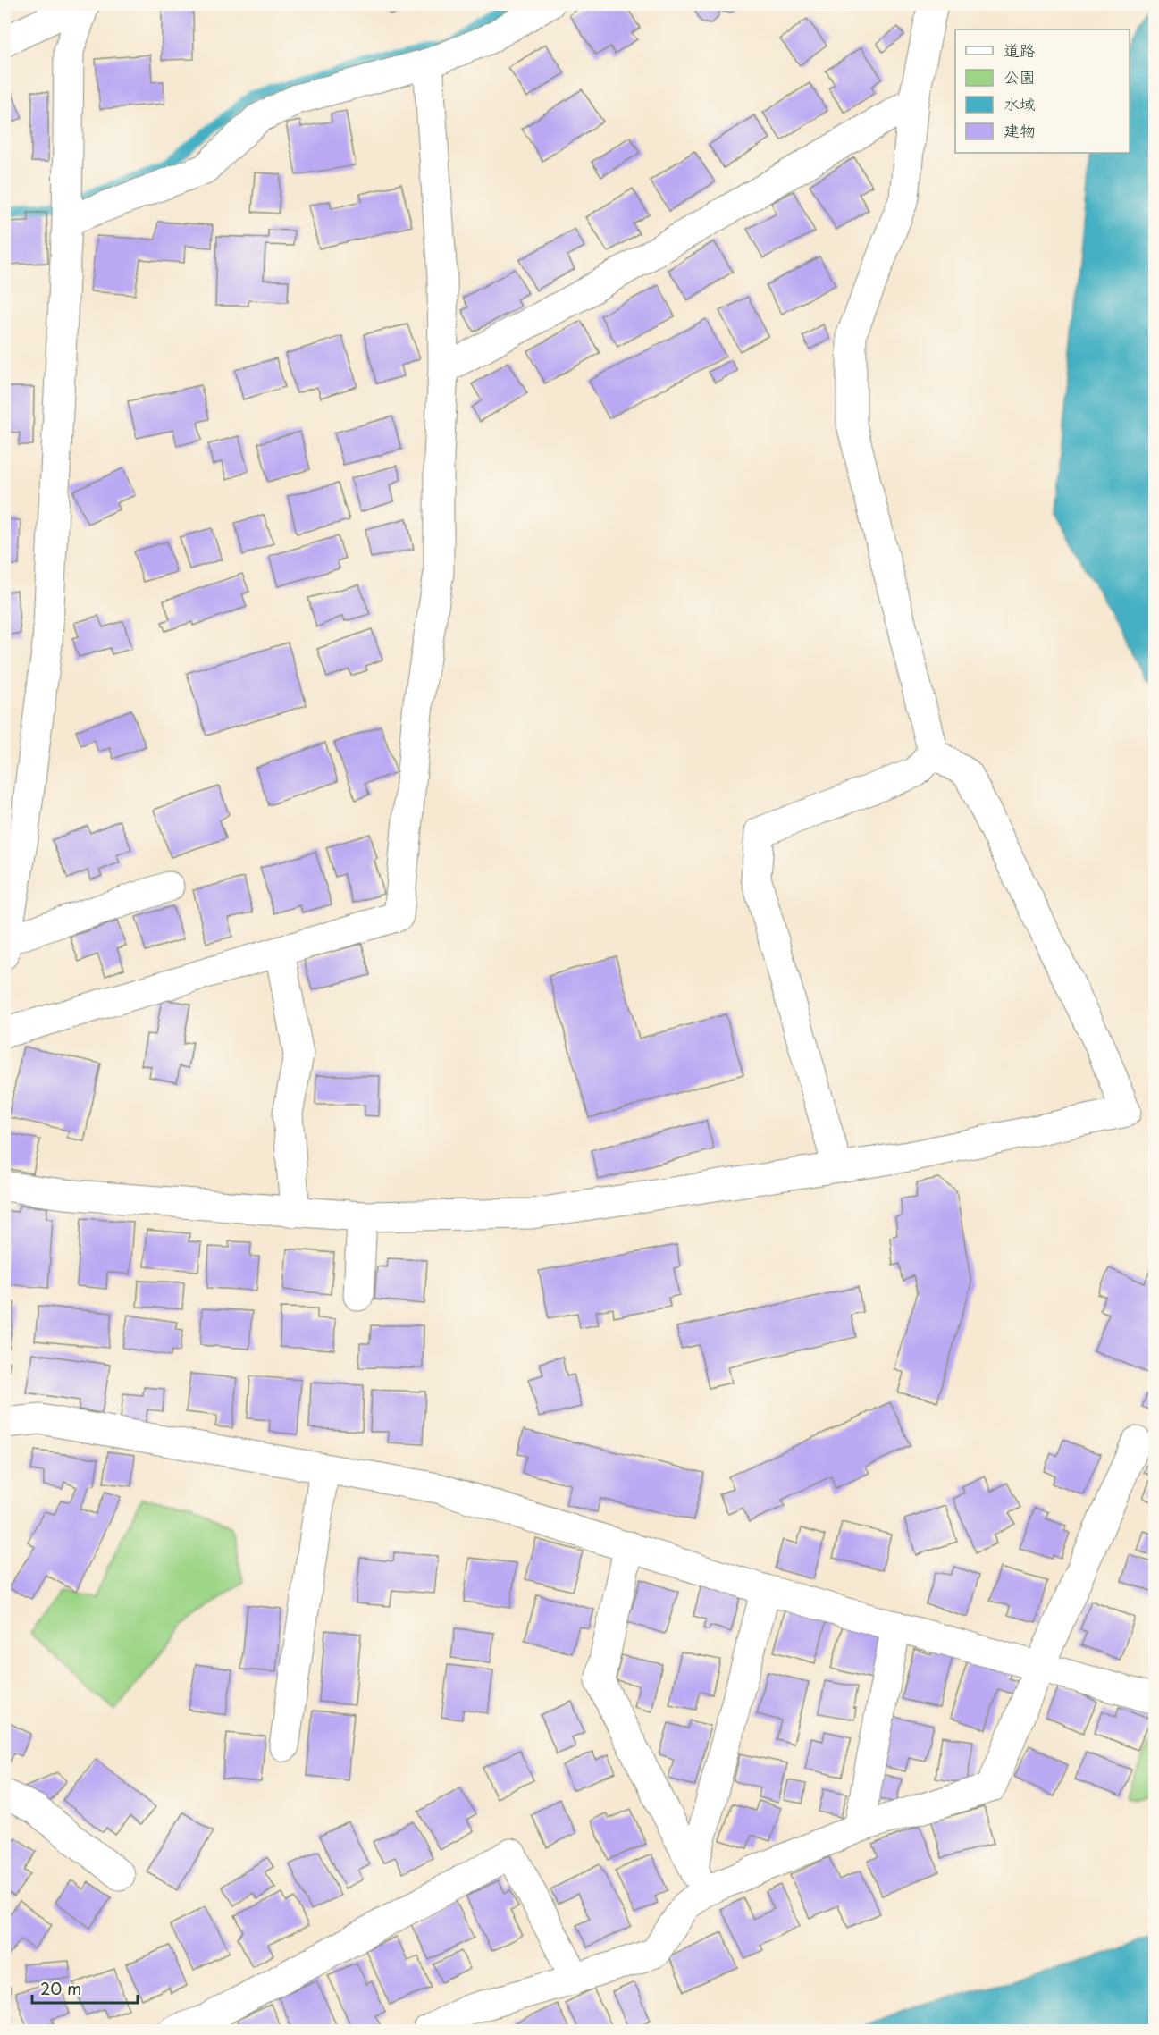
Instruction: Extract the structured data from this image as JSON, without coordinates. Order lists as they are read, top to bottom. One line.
{"legend":["道路","公園","水域","建物"],"scale_bar":"20 m"}
